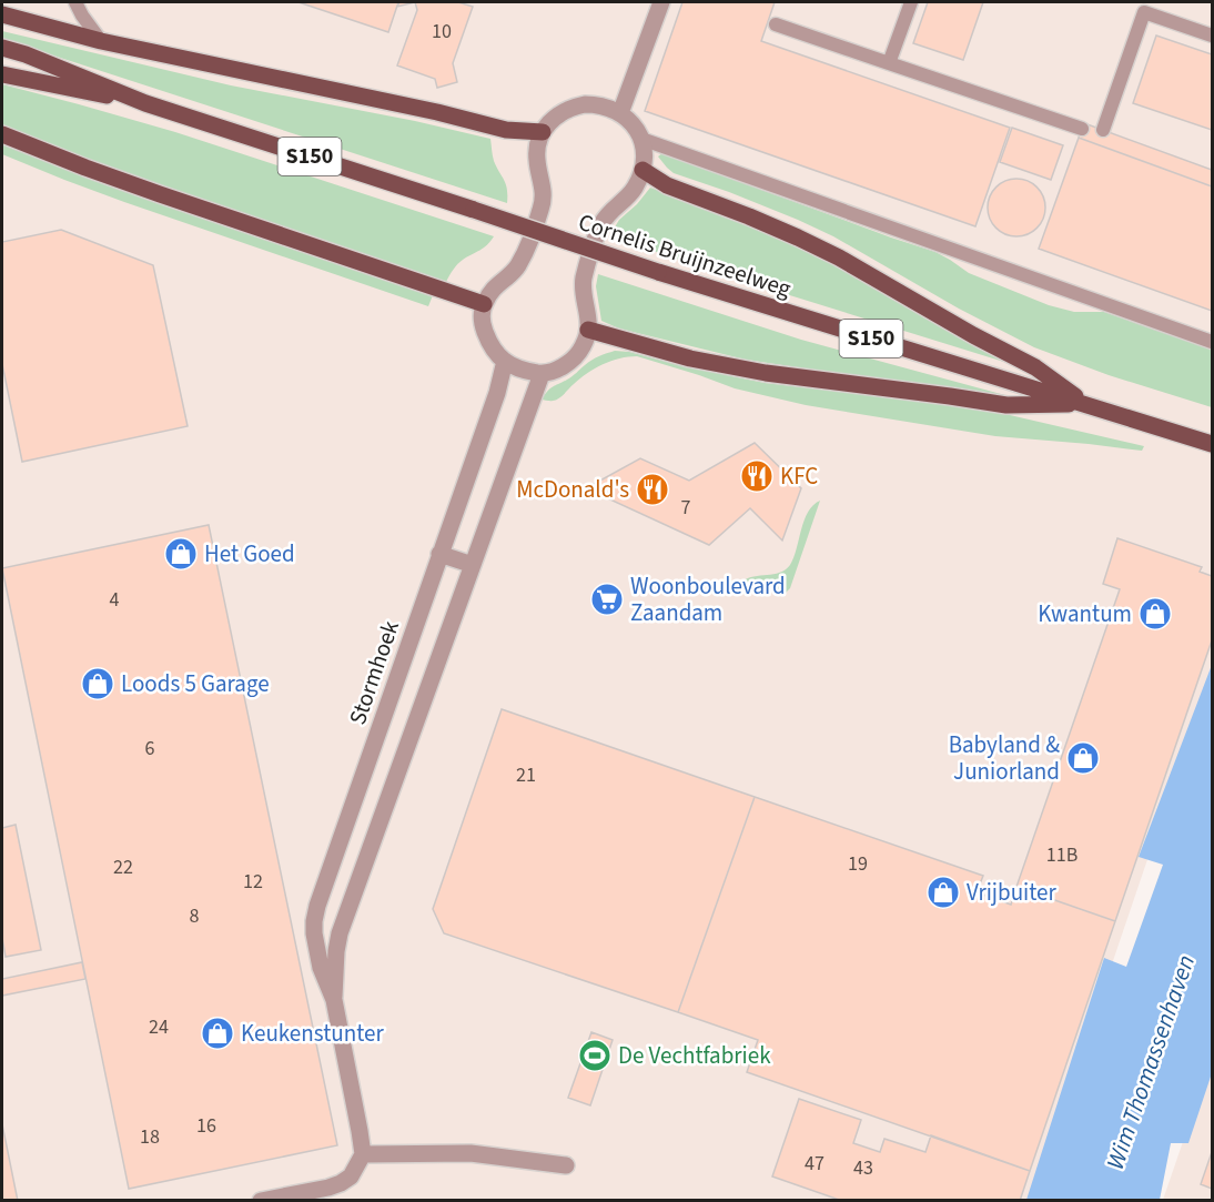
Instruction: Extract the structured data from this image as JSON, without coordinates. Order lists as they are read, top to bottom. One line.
{"streets":{"main road":["S150","Cornelis Bruijnzeelweg"],"street":["Stormhoek"]},"water":["Wim Thomassenhaven"],"places":{"restaurant":["KFC","McDonald's"],"shop":["Het Goed","Kwantum","Loods 5 Garage","Babyland & Juniorland","Vrijbuiter","Keukenstunter"],"supermarket":["Woonboulevard Zaandam"],"sports":["De Vechtfabriek"]},"house_numbers":["10","7","4","6","21","11B","19","22","12","8","24","16","18","47","43"]}
